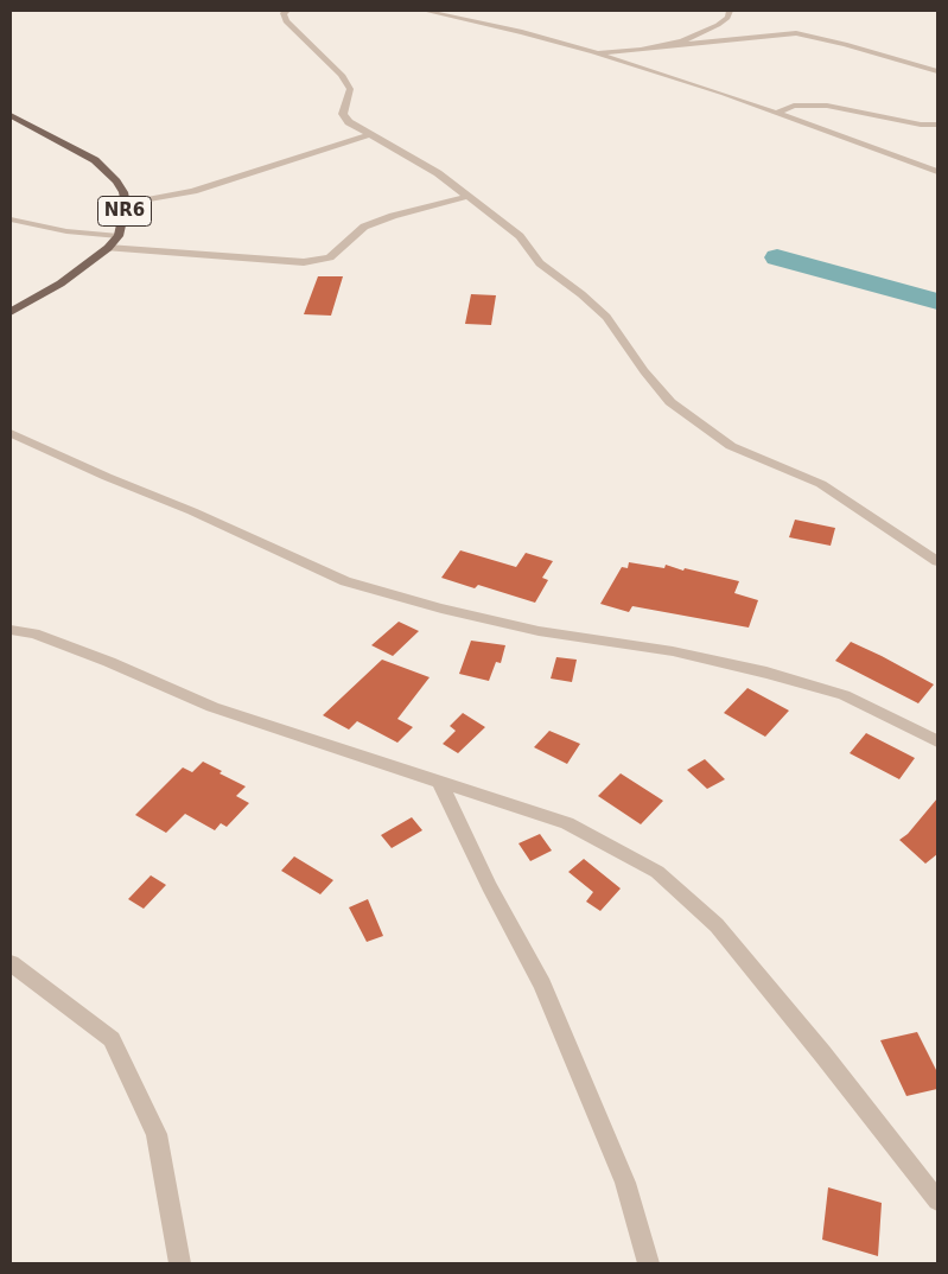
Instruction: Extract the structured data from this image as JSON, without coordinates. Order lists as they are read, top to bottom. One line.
{"streets":{"main road":["NR6"]}}
